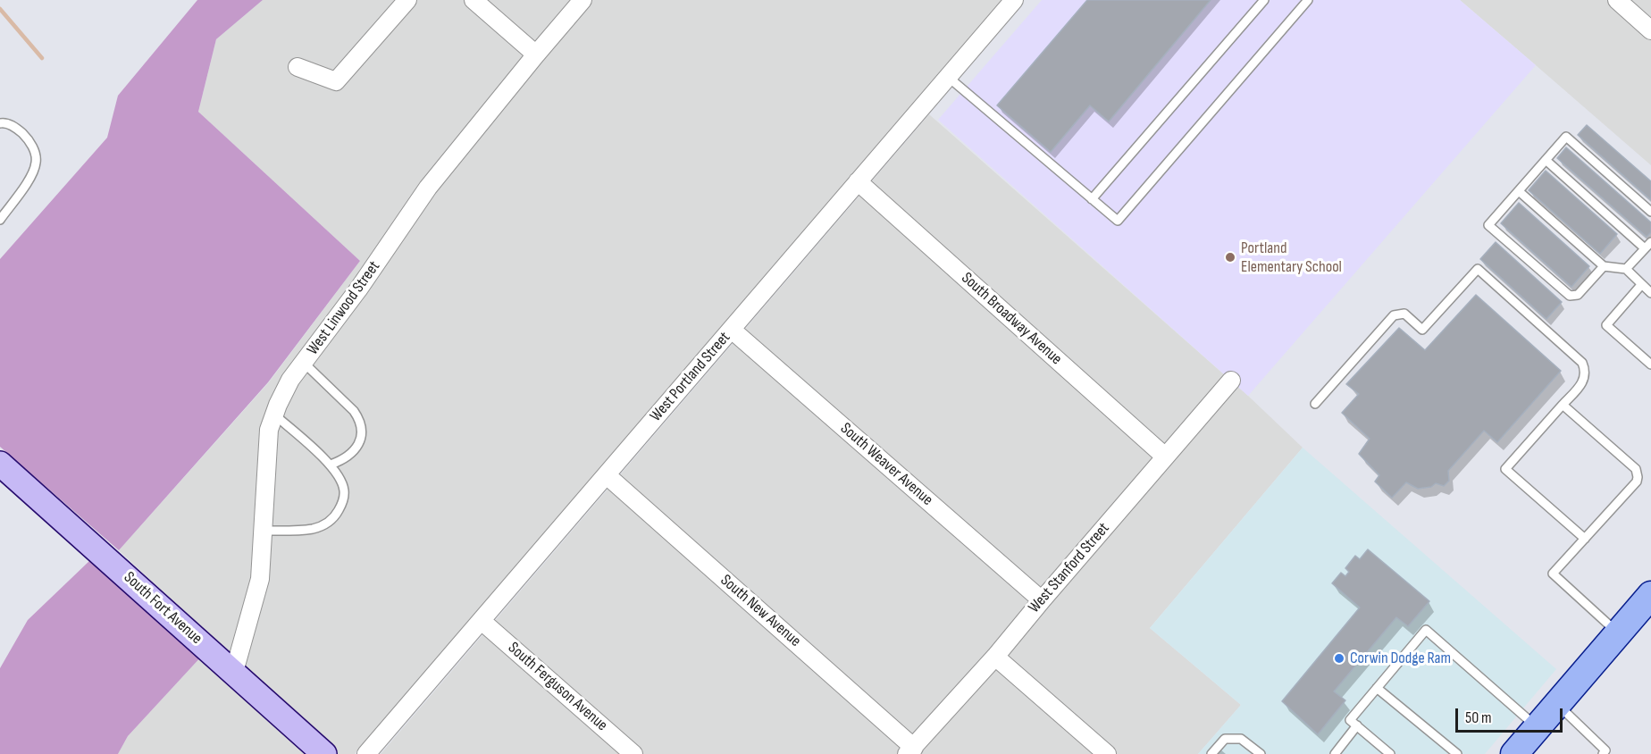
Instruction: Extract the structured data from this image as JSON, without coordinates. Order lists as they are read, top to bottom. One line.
{"streets":{"street":["West Linwood Street","South Broadway Avenue","West Portland Street","South Weaver Avenue","West Stanford Street","South Fort Avenue","South New Avenue","South Ferguson Avenue"]},"crossings":[["West Linwood Street","South Fort Avenue"],["South Broadway Avenue","West Portland Street"],["South Broadway Avenue","West Stanford Street"],["West Portland Street","South Weaver Avenue"],["West Portland Street","South New Avenue"],["West Portland Street","South Ferguson Avenue"],["South Weaver Avenue","West Stanford Street"],["West Stanford Street","South New Avenue"]],"places":["Portland Elementary School","Corwin Dodge Ram"],"scale_bar":"50 m"}
